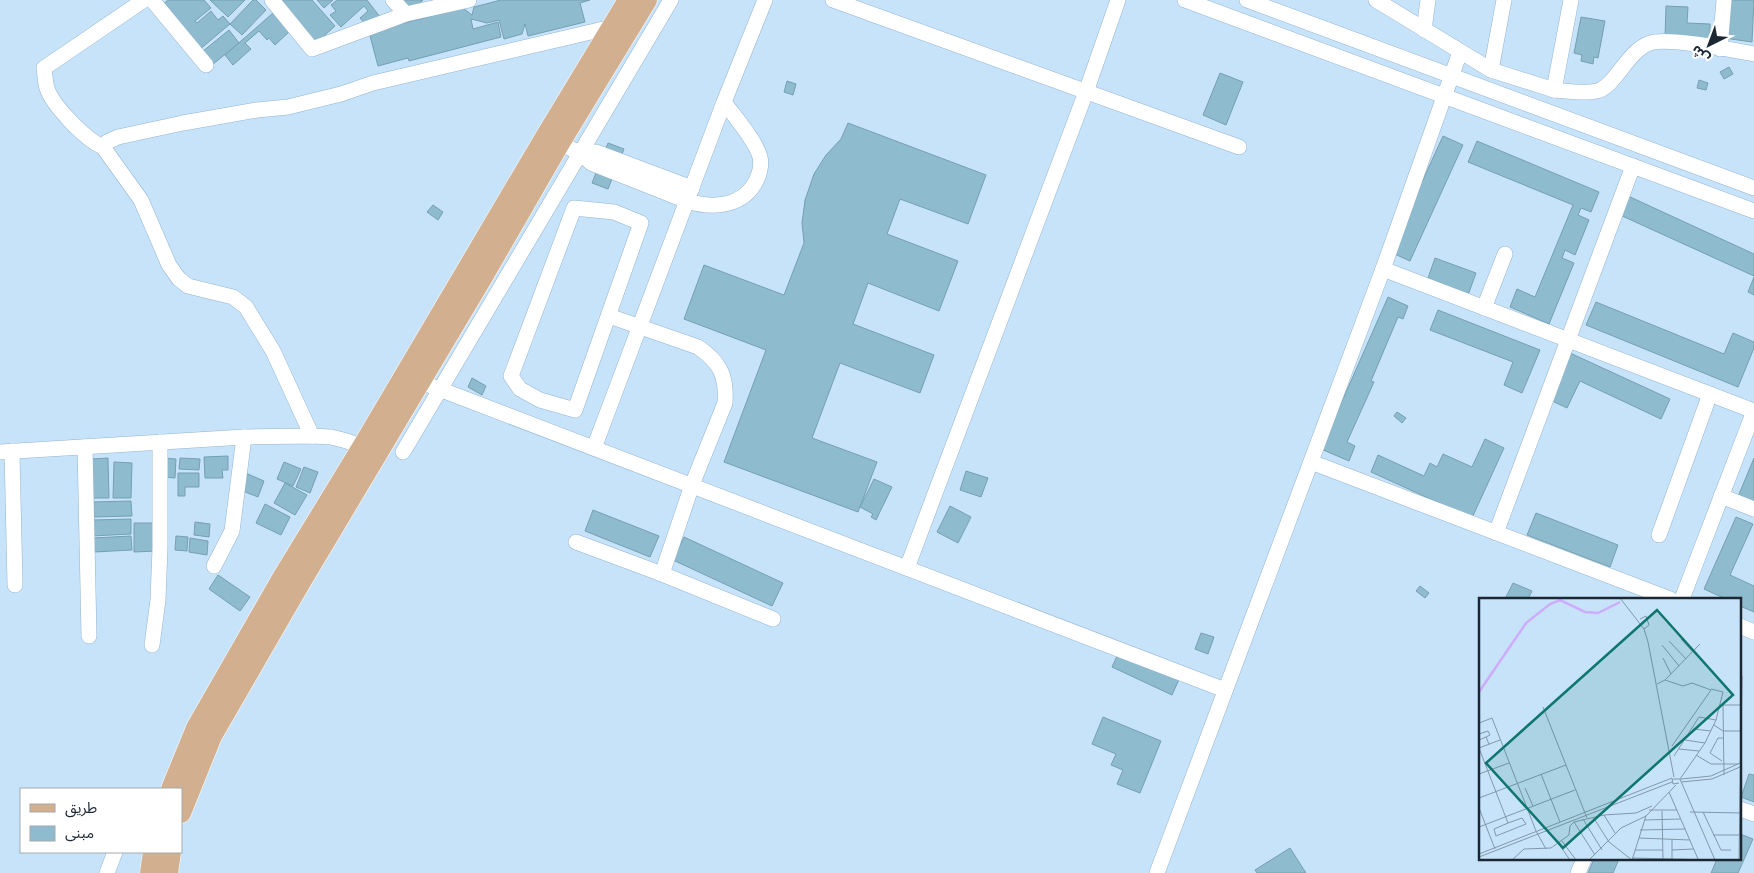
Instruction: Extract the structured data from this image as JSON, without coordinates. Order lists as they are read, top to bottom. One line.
{"legend":["طريق","مبنى"],"north":"bottom left"}
